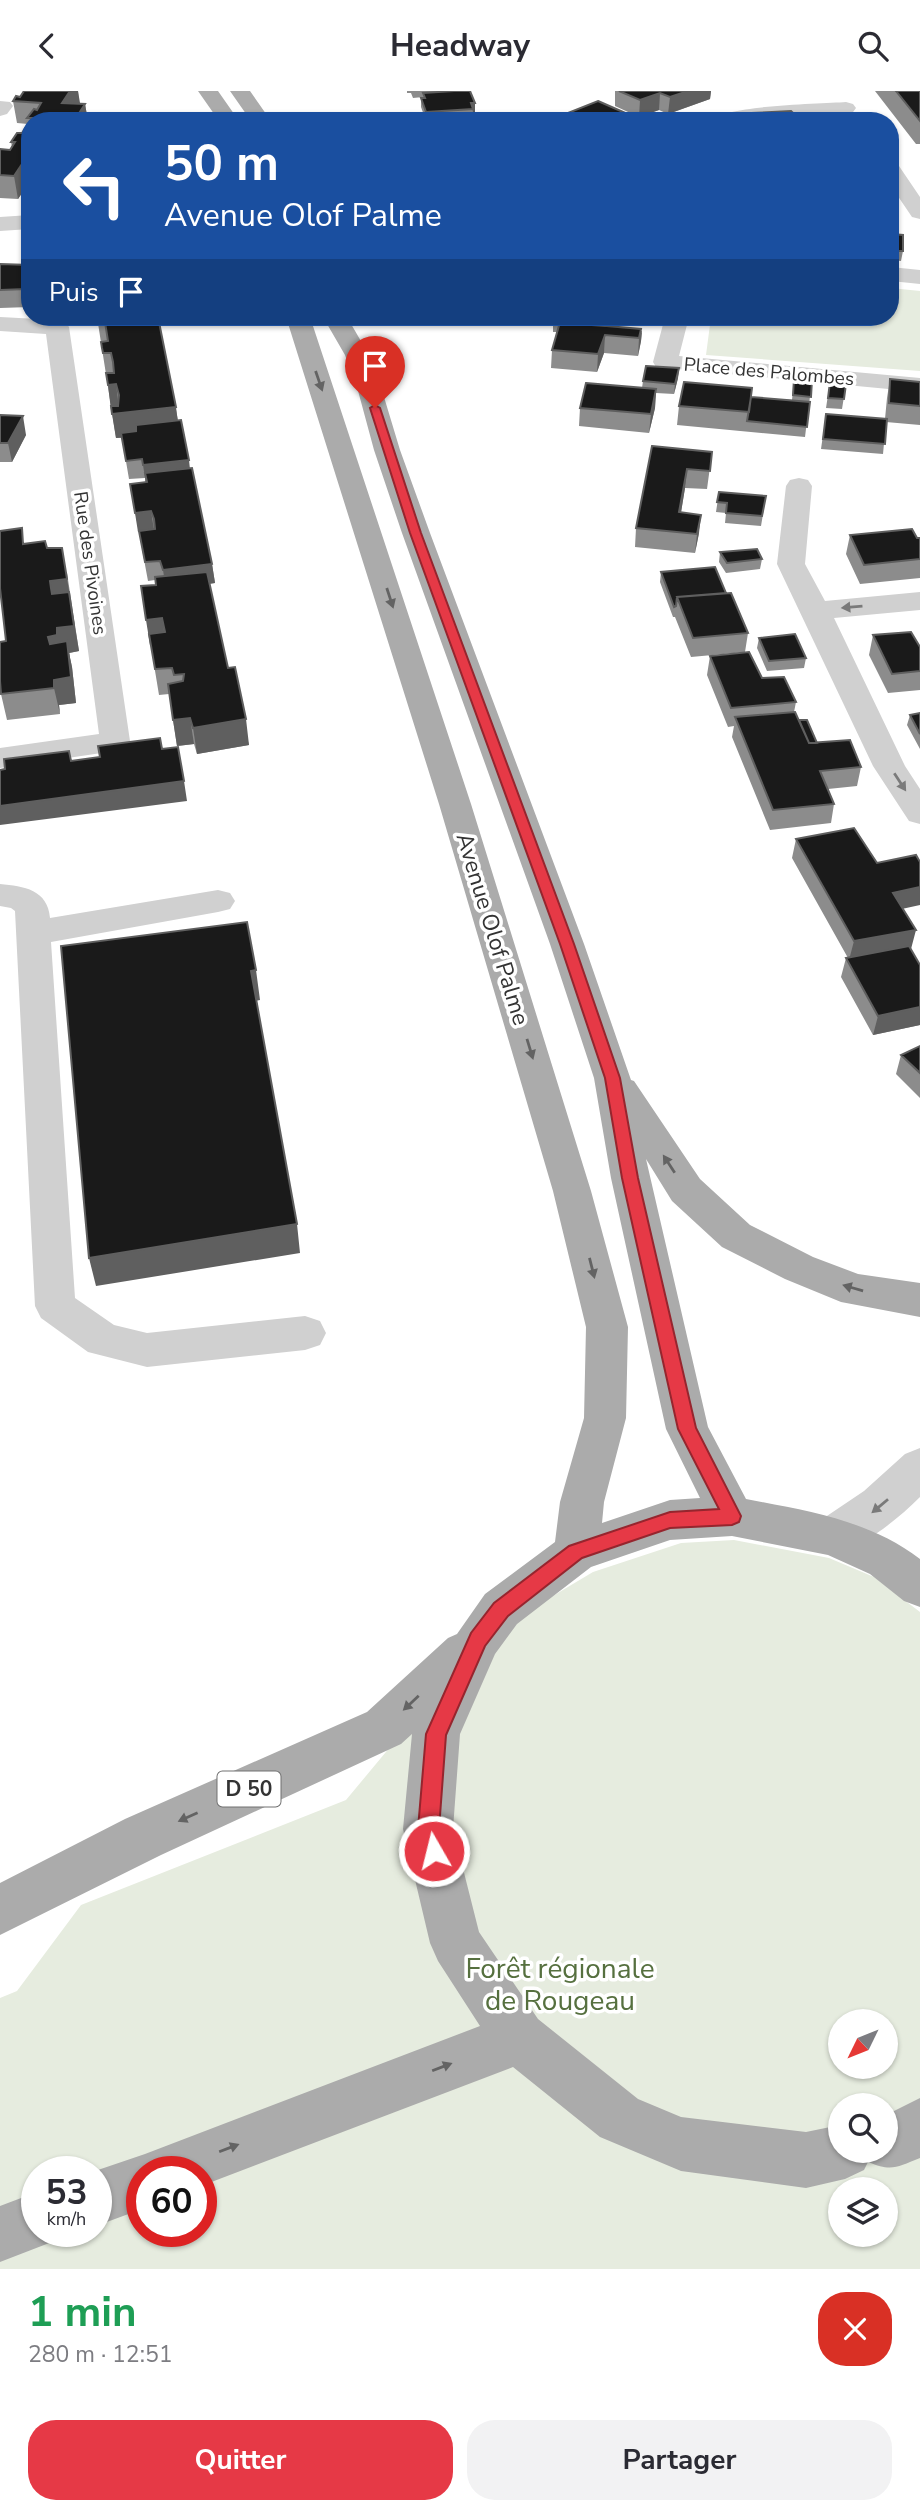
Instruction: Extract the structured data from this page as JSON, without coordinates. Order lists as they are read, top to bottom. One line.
{"streets":{"main road":["Avenue Olof Palme","D 50"],"street":["Place des Palombes","Rue des Pivoines"]},"parks":["Forêt régionale de Rougeau"],"north":"bottom left","page":{"header":"Headway","turn":["50 m","Avenue Olof Palme"],"then":"Puis","speed":"53 km/h","limit":"60","heading":["1 min","280 m · 12:51"],"buttons":["Quitter","Partager"]}}
